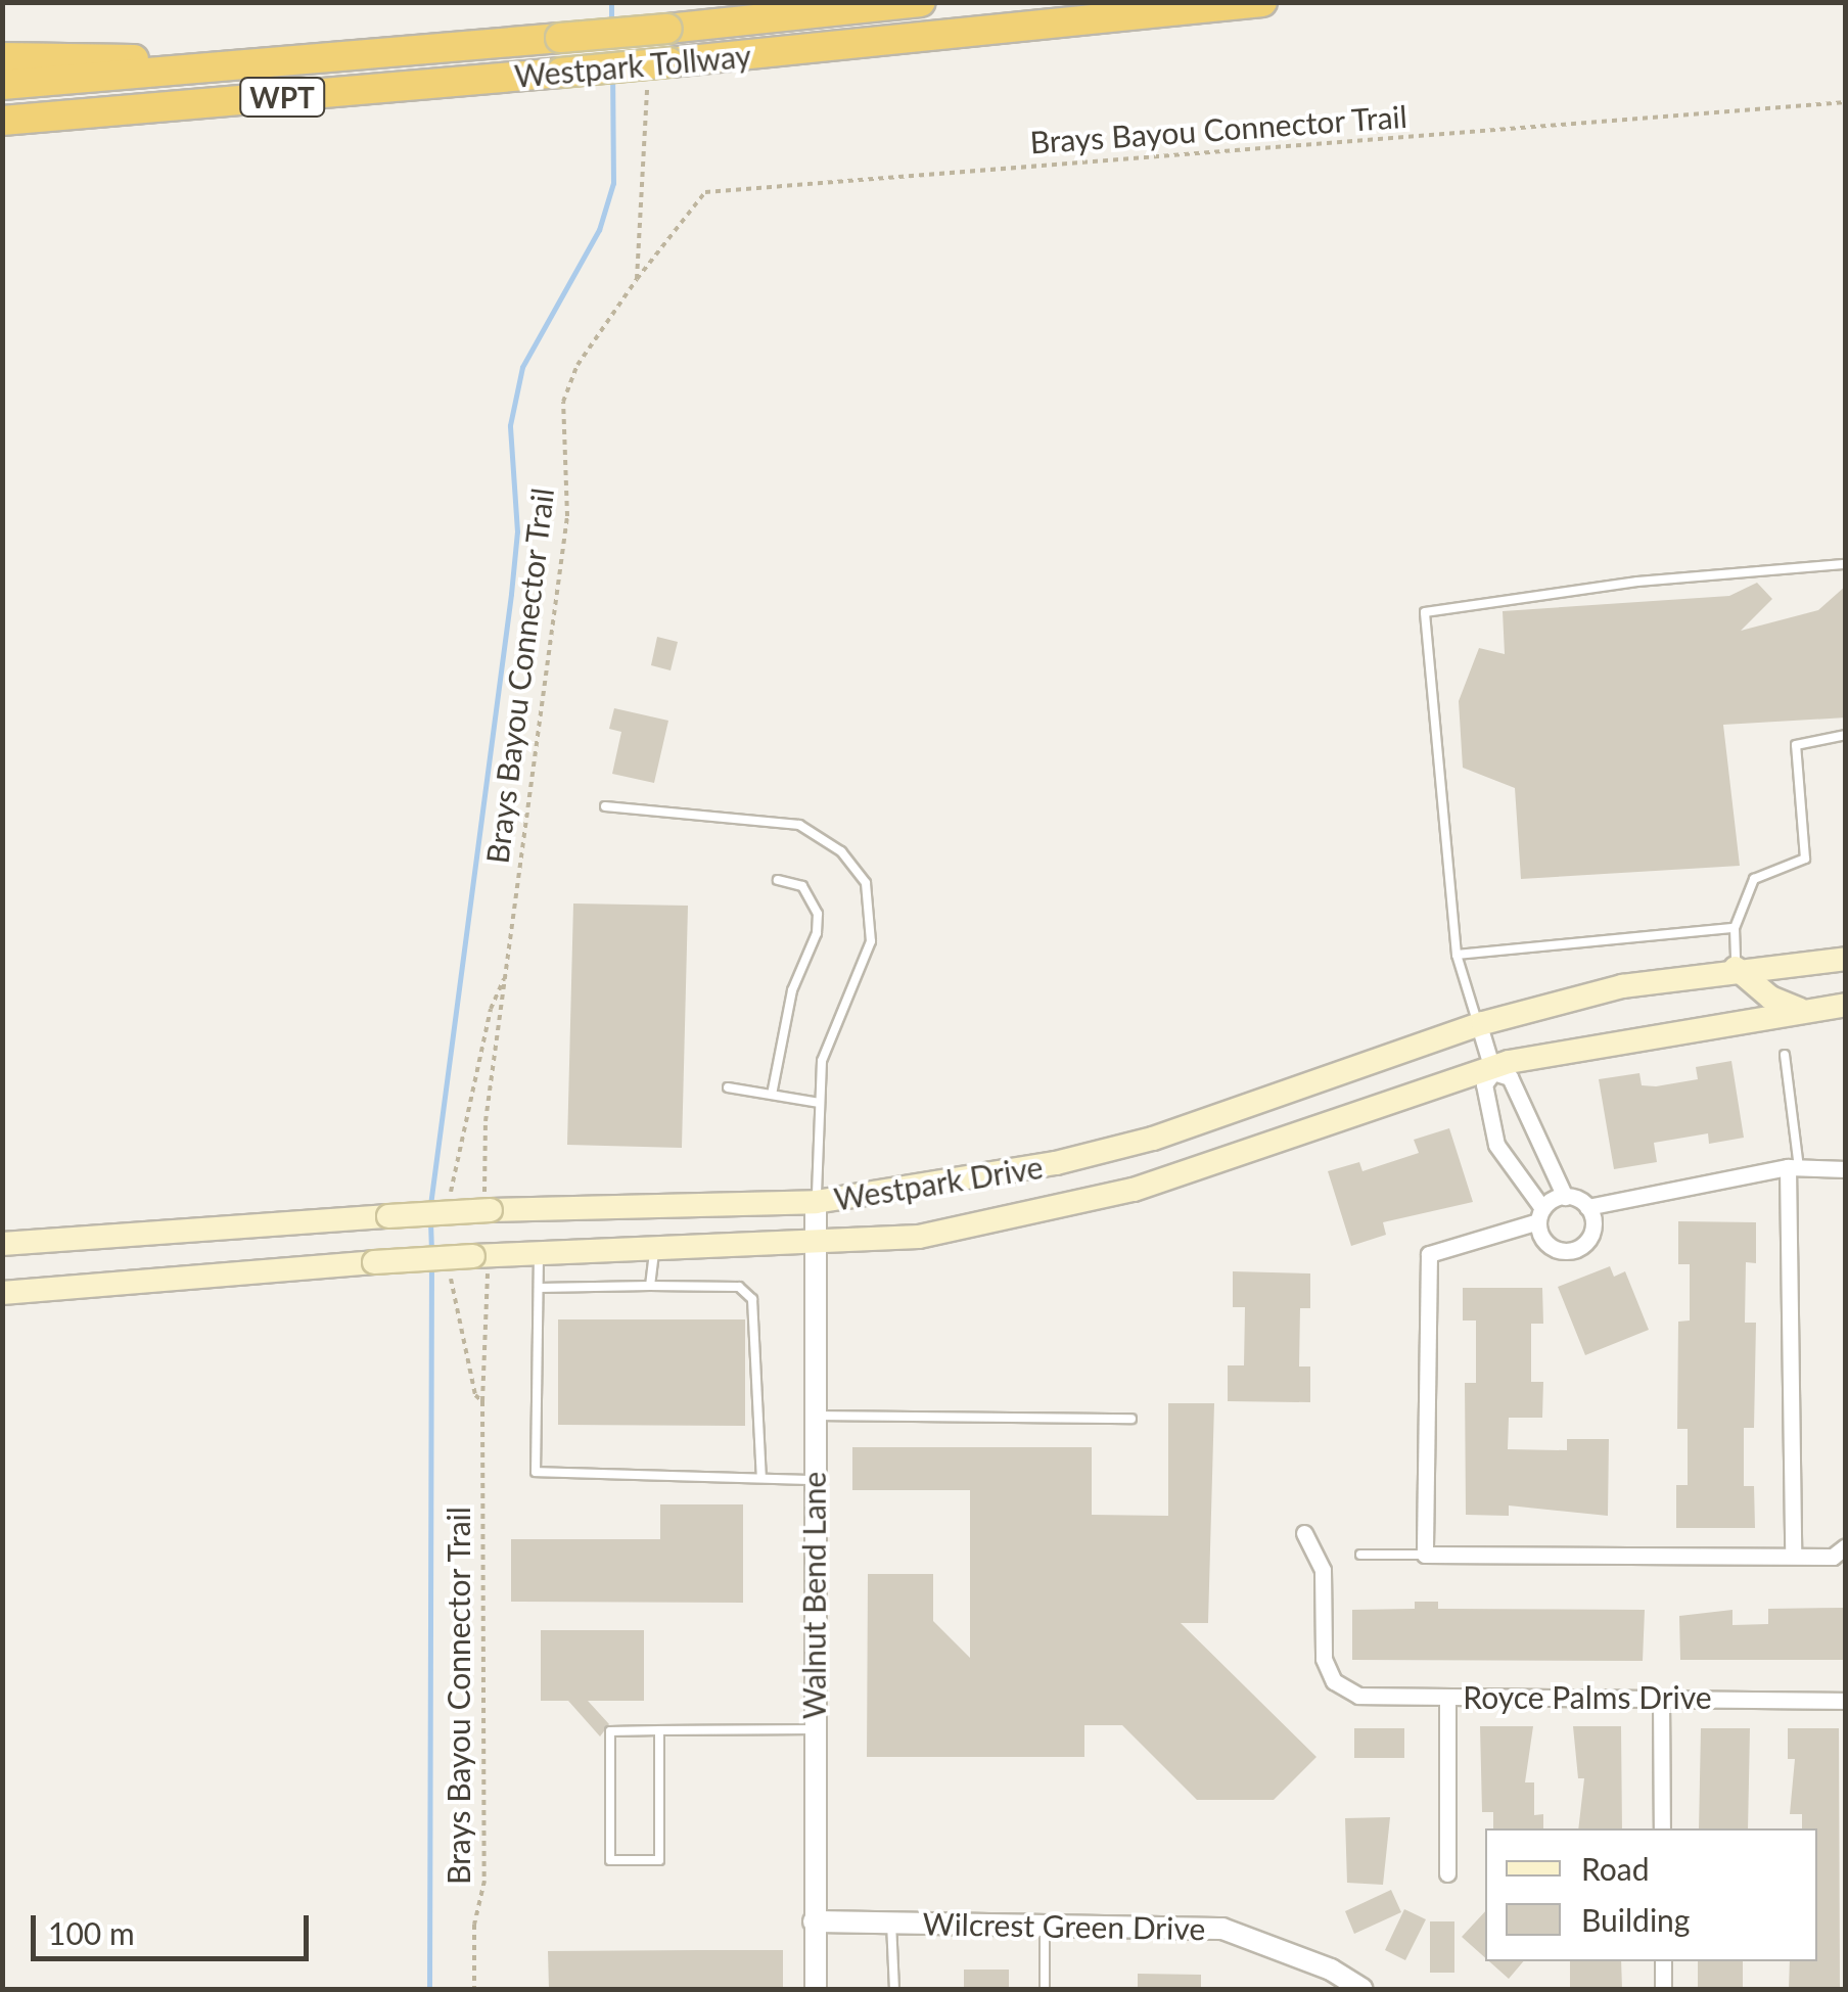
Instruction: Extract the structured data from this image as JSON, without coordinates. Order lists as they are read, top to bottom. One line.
{"streets":{"highway":["Westpark Tollway","WPT"],"main road":["Westpark Drive"],"street":["Walnut Bend Lane","Royce Palms Drive","Wilcrest Green Drive"],"path":["Brays Bayou Connector Trail"]},"crossings":[["Brays Bayou Connector Trail","Westpark Drive"],["Westpark Drive","Walnut Bend Lane"],["Walnut Bend Lane","Wilcrest Green Drive"]],"legend":["Road","Building"],"scale_bar":"100 m"}
